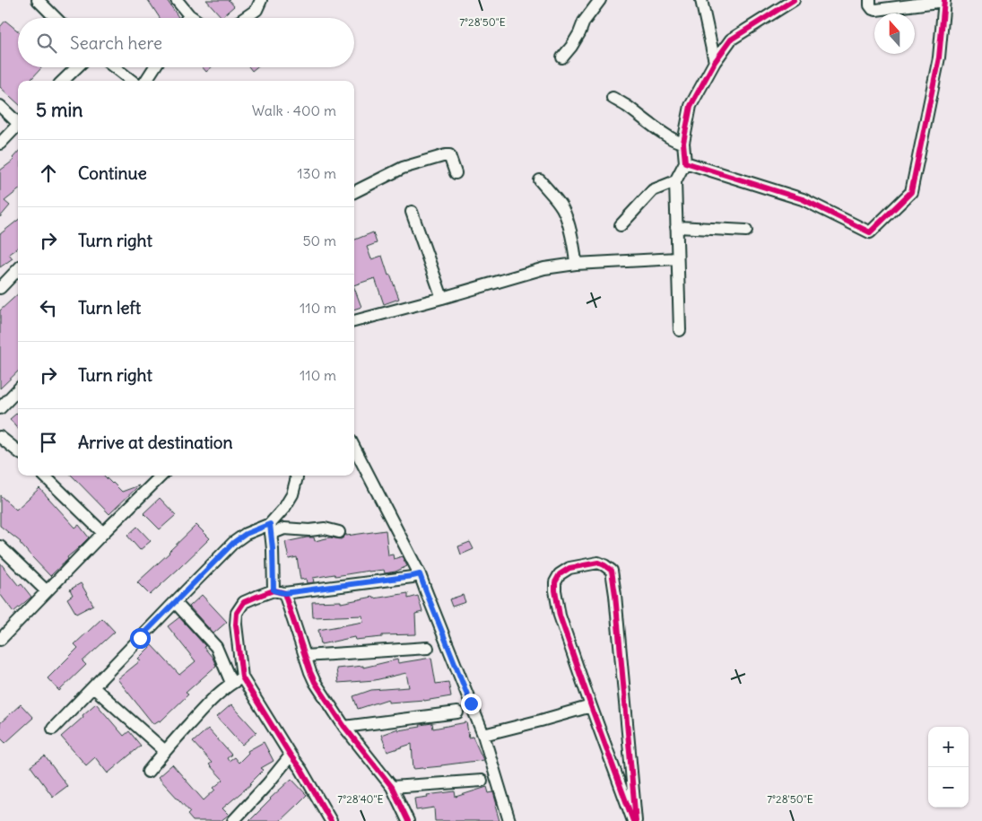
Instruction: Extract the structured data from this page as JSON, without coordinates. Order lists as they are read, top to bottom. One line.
{"north":"top","page":{"search":"Search here","heading":["5 min","Walk · 400 m"],"list":[["Continue","130 m"],["Turn right","50 m"],["Turn left","110 m"],["Turn right","110 m"],"Arrive at destination"],"map_buttons":["+","−"]},"coordinates":["7°28'50\"E","7°28'40\"E"]}
